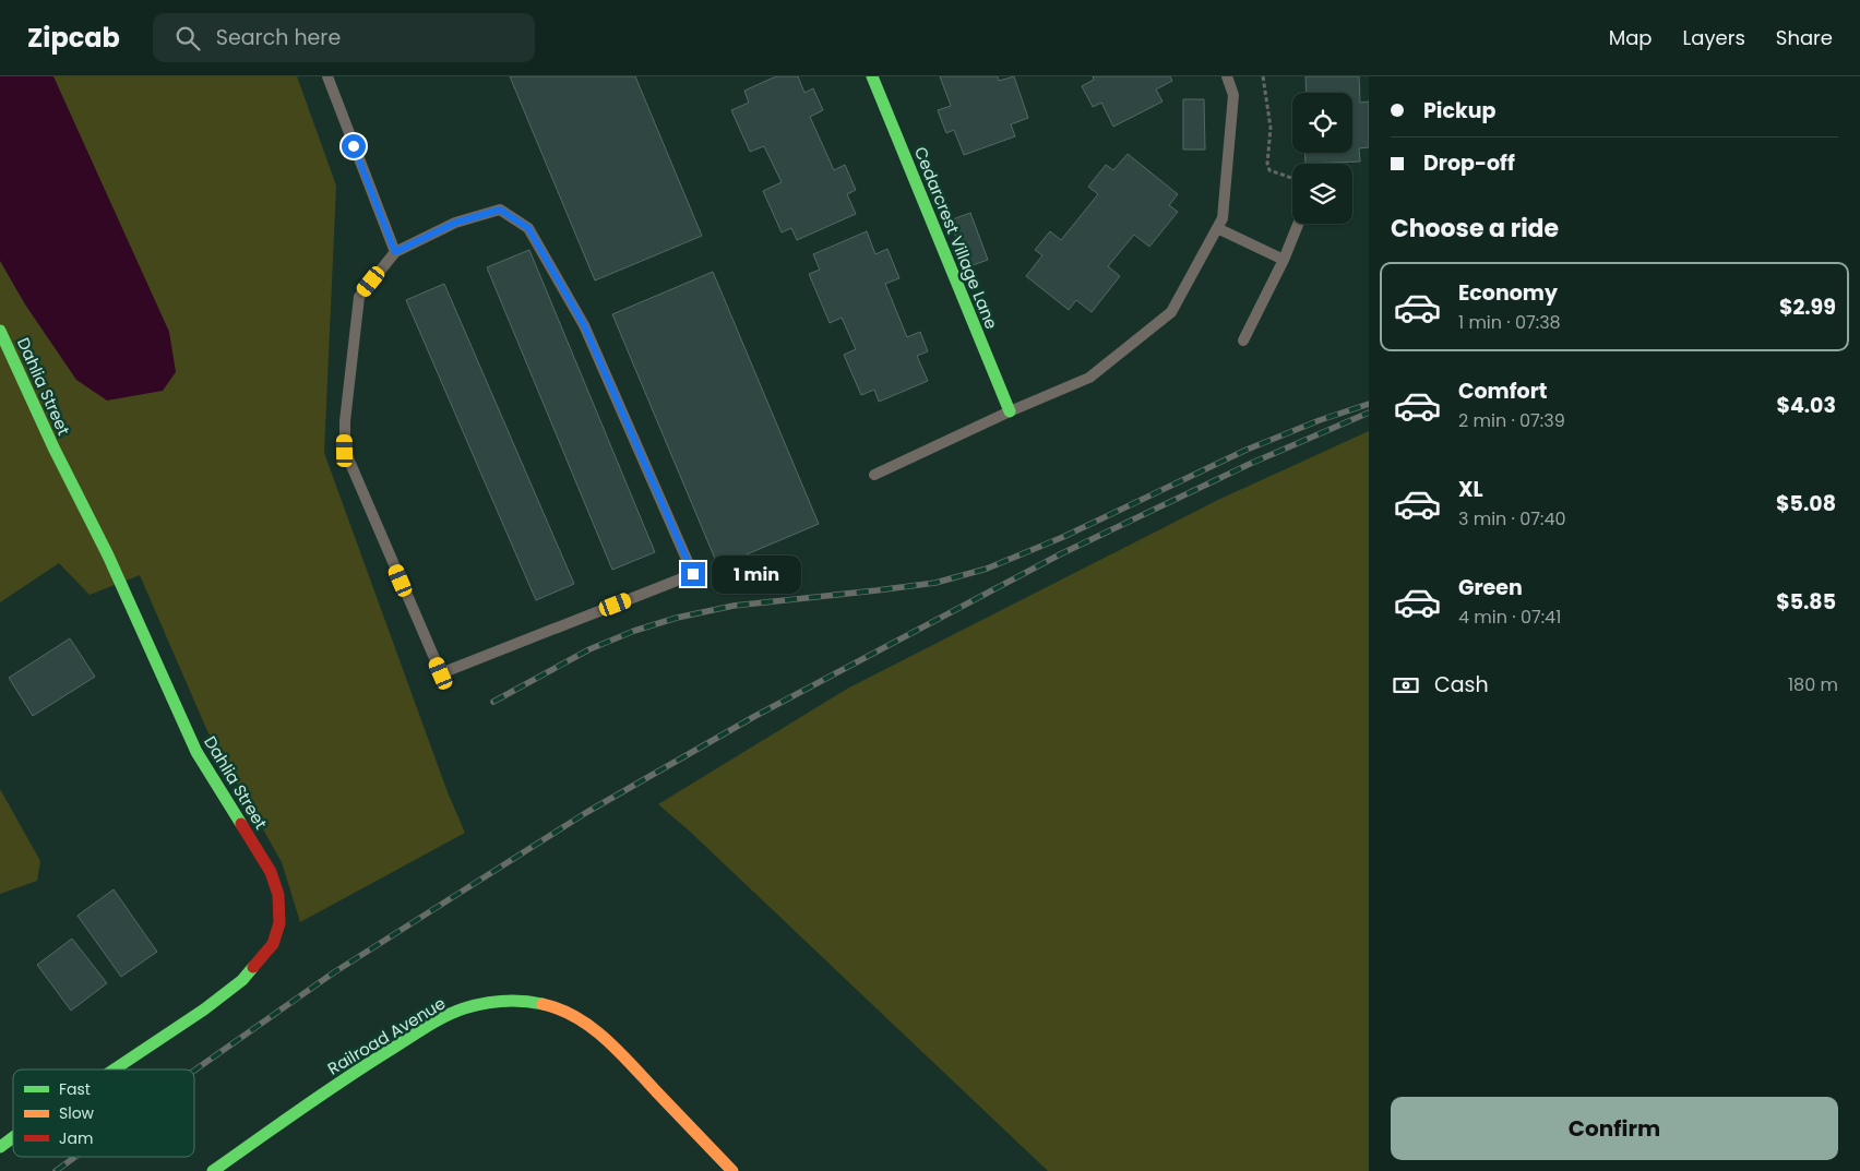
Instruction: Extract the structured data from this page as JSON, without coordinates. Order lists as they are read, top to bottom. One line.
{"streets":{"street":["Cedarcrest Village Lane","Dahlia Street","Railroad Avenue"]},"legend":["Fast","Slow","Jam"],"page":{"header":"Zipcab","search":"Search here","nav":["Map","Layers","Share"],"banner":["Pickup","Drop-off"],"heading":"Choose a ride","list":[{"name":"Economy","note":"1 min · 07:38","value":"$2.99"},{"name":"Comfort","note":"2 min · 07:39","value":"$4.03"},{"name":"XL","note":"3 min · 07:40","value":"$5.08"},{"name":"Green","note":"4 min · 07:41","value":"$5.85"}],"bubble":"1 min","pay":["Cash","180 m"],"buttons":"Confirm"}}
